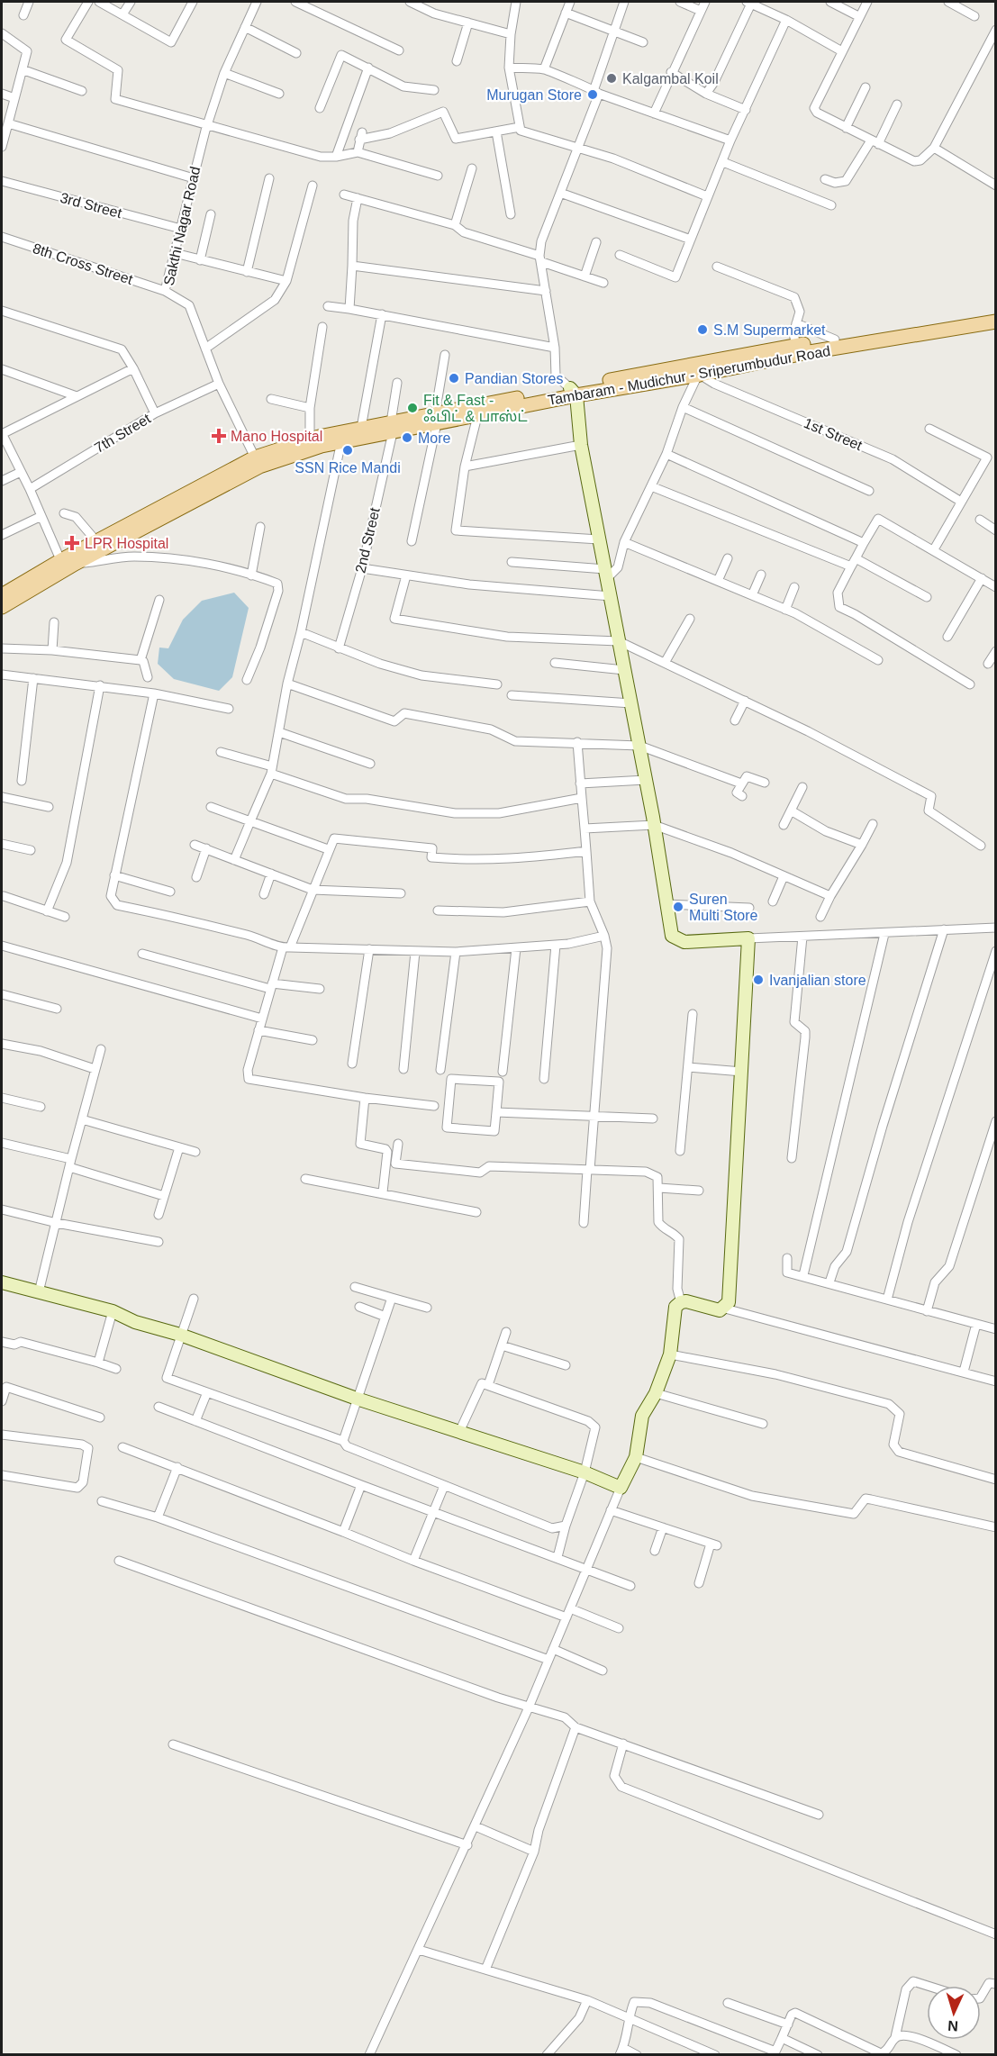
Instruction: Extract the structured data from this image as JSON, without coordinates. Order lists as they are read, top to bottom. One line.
{"streets":{"main road":["Tambaram - Mudichur - Sriperumbudur Road"],"street":["3rd Street","Sakthi Nagar Road","8th Cross Street","7th Street","1st Street","2nd Street"]},"crossings":[["3rd Street","Sakthi Nagar Road"],["Sakthi Nagar Road","8th Cross Street"],["Sakthi Nagar Road","Tambaram - Mudichur - Sriperumbudur Road"],["Sakthi Nagar Road","7th Street"],["Tambaram - Mudichur - Sriperumbudur Road","1st Street"],["Tambaram - Mudichur - Sriperumbudur Road","2nd Street"]],"places":{"other":["Kalgambal Koil","Murugan Store","S.M Supermarket","Pandian Stores","Fit & Fast - ஃபிட் & பாஸ்ட்","More","SSN Rice Mandi","Suren Multi Store","Ivanjalian store"],"health":["Mano Hospital","LPR Hospital"]},"north":"bottom"}
